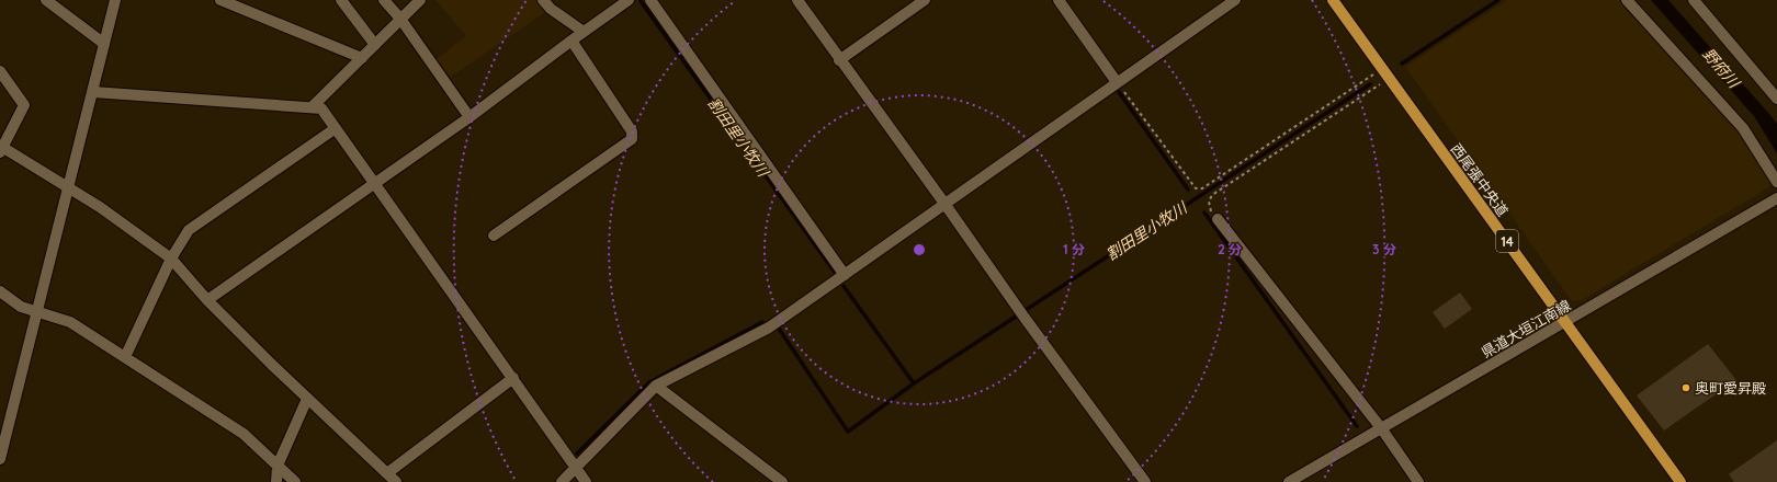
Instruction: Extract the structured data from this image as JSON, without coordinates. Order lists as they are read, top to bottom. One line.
{"streets":{"main road":["西尾張中央道","14"],"street":["県道大垣江南線"]},"crossings":[["西尾張中央道","県道大垣江南線"]],"water":["野府川","割田里小牧川"],"places":["奥町愛昇殿"],"rings":["1 分","2 分","3 分"]}
